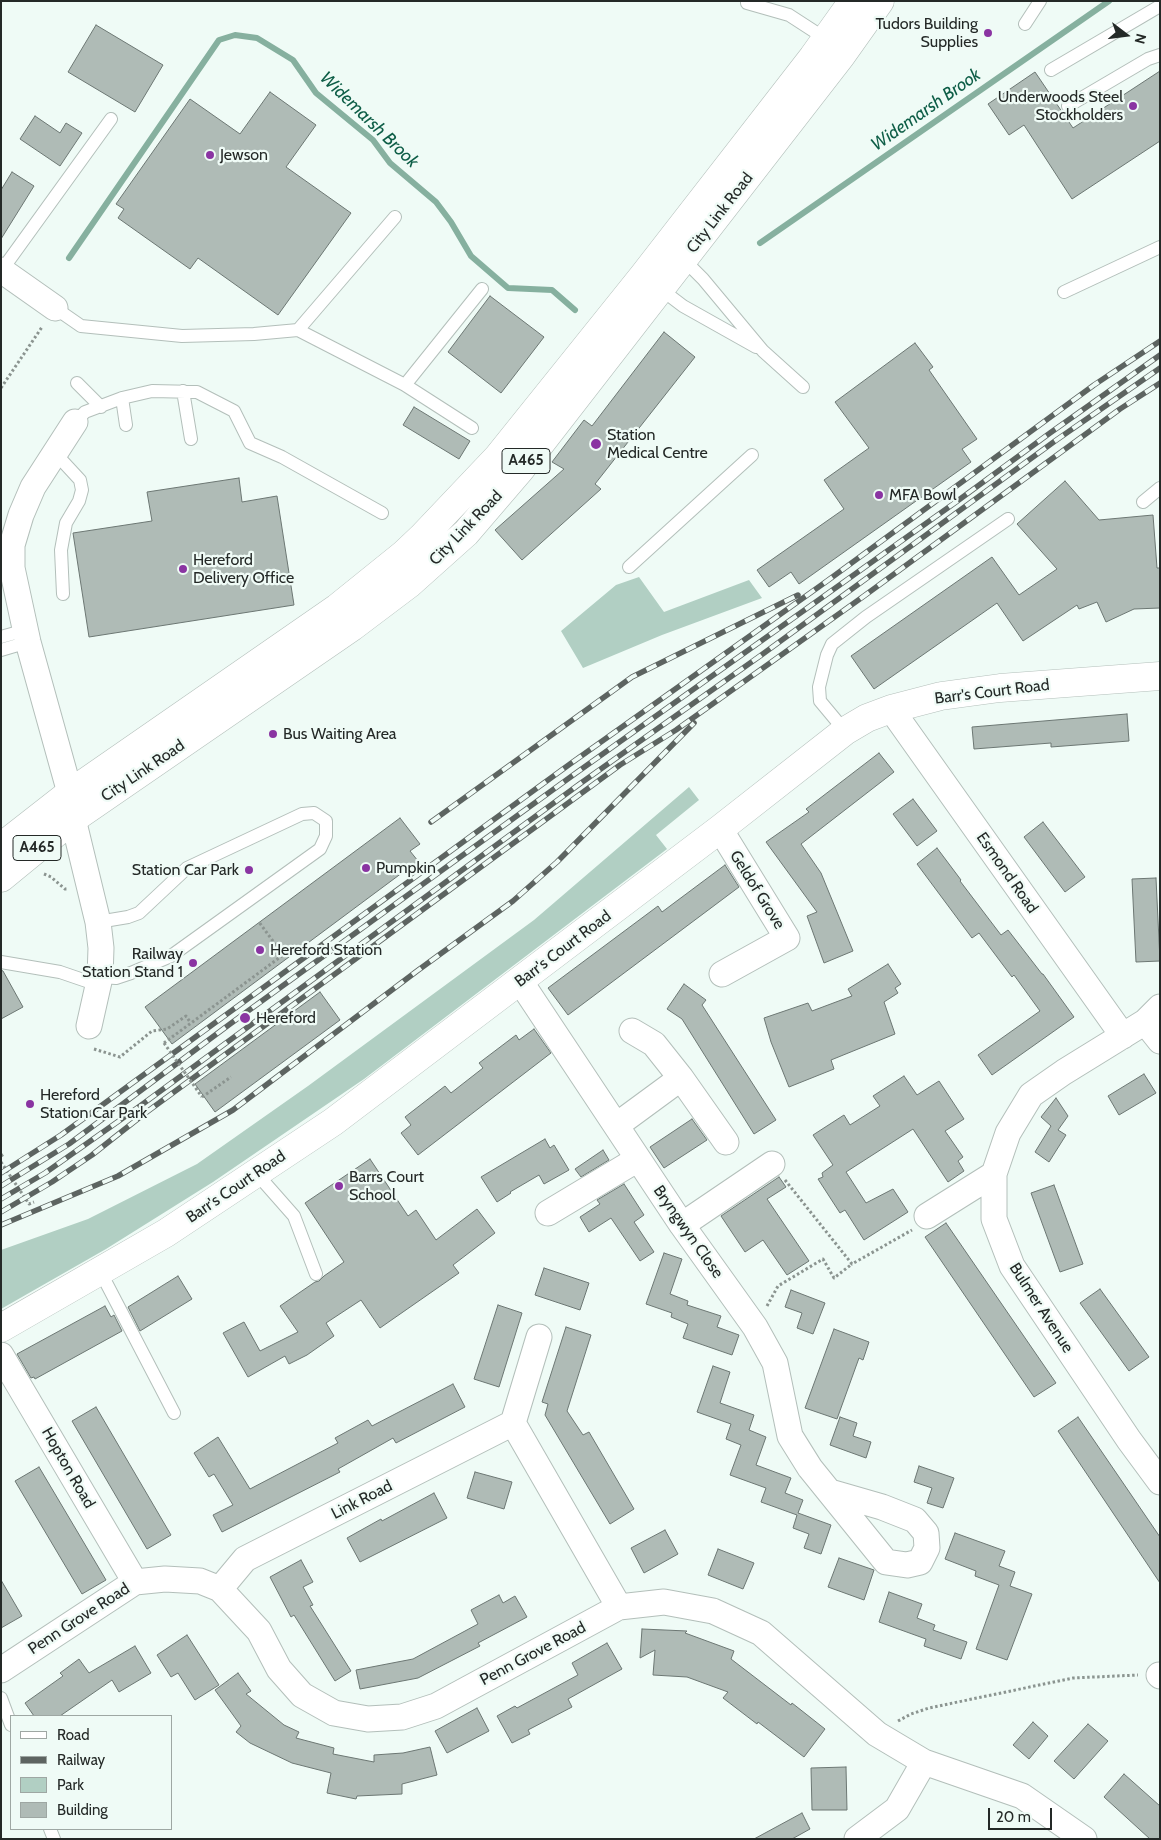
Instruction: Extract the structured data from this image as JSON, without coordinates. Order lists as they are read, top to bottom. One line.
{"streets":{"main road":["City Link Road","A465","Barr's Court Road"],"street":["Esmond Road","Geldof Grove","Bryngwyn Close","Bulmer Avenue","Hopton Road","Link Road","Penn Grove Road"]},"crossings":[["City Link Road","A465"],["Barr's Court Road","Esmond Road"],["Barr's Court Road","Geldof Grove"],["Barr's Court Road","Bryngwyn Close"],["Esmond Road","Bulmer Avenue"],["Hopton Road","Penn Grove Road"],["Link Road","Penn Grove Road"]],"water":["Widemarsh Brook"],"places":["Tudors Building Supplies","Underwoods Steel Stockholders","Jewson","Station Medical Centre","MFA Bowl","Hereford Delivery Office","Bus Waiting Area","Pumpkin","Station Car Park","Hereford Station","Railway Station Stand 1","Hereford","Hereford Station Car Park","Barrs Court School"],"legend":["Road","Railway","Park","Building"],"scale_bar":"20 m","north":"right"}
